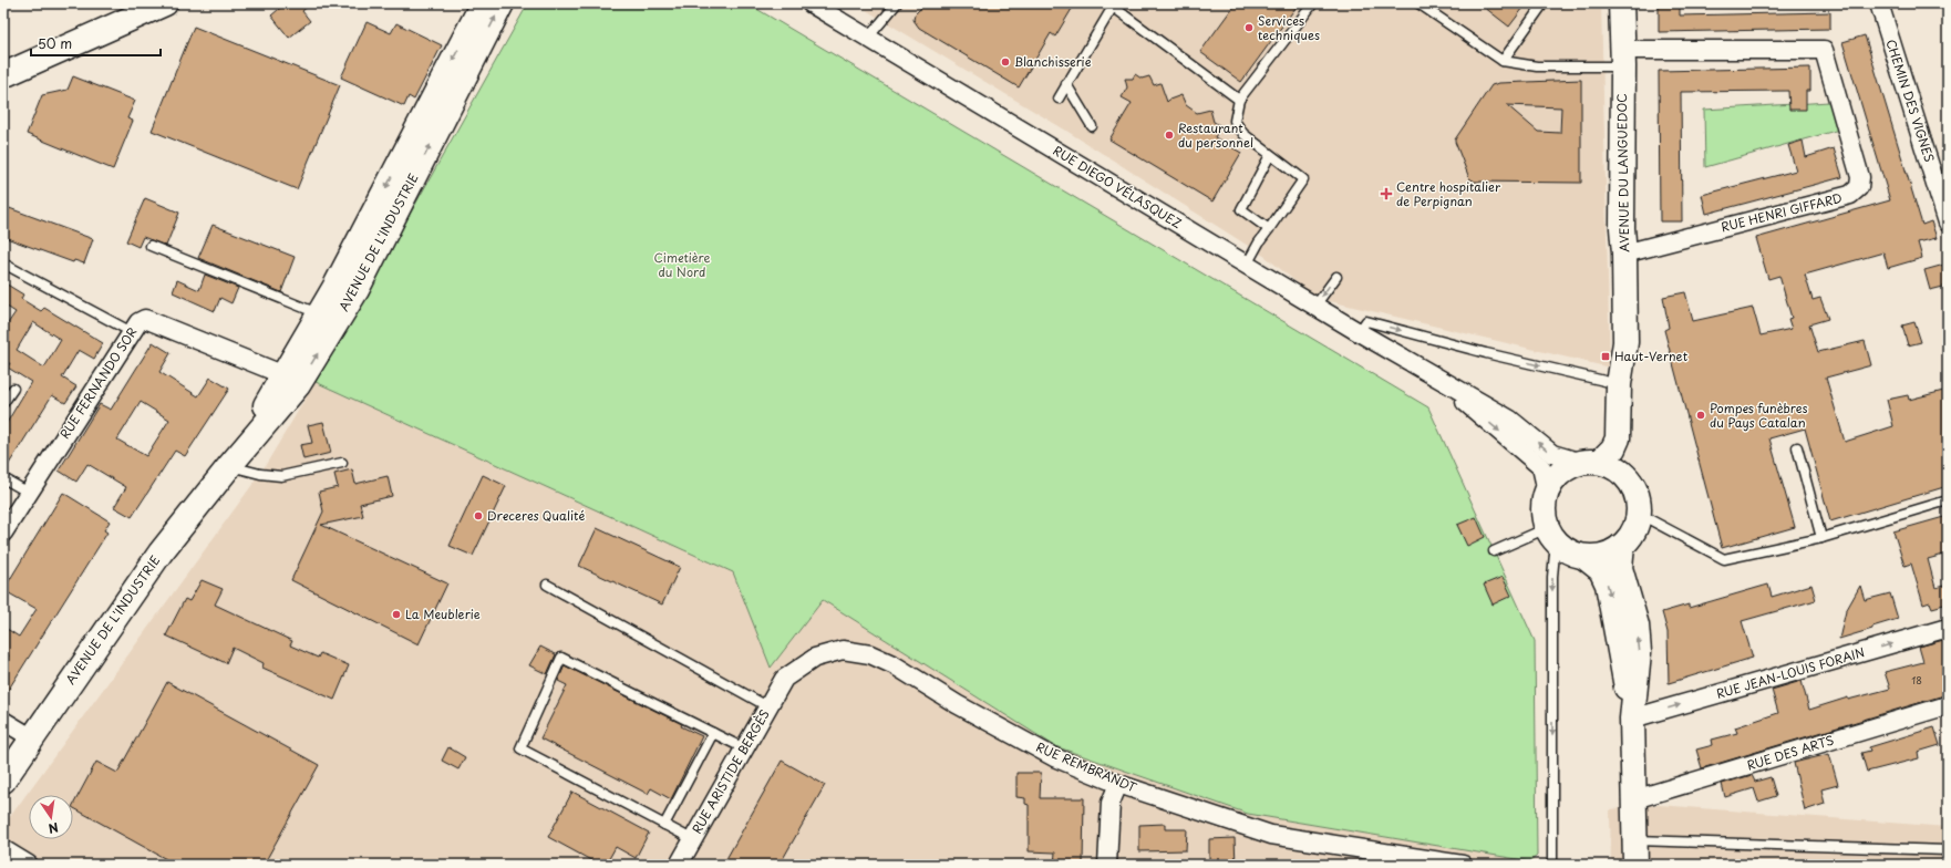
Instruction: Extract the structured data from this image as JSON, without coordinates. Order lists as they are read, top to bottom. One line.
{"streets":{"main road":["AVENUE DU LANGUEDOC","AVENUE DE L'INDUSTRIE"],"street":["CHEMIN DES VIGNES","RUE DIEGO VÉLASQUEZ","RUE HENRI GIFFARD","RUE FERNANDO SOR","RUE JEAN-LOUIS FORAIN","RUE DES ARTS","RUE REMBRANDT","RUE ARISTIDE BERGÈS"]},"crossings":[["AVENUE DU LANGUEDOC","RUE DIEGO VÉLASQUEZ"],["AVENUE DU LANGUEDOC","RUE HENRI GIFFARD"],["AVENUE DE L'INDUSTRIE","RUE FERNANDO SOR"],["RUE REMBRANDT","RUE ARISTIDE BERGÈS"]],"one_way":["RUE JEAN-LOUIS FORAIN"],"parks":["Cimetière du Nord"],"places":{"other":["Services techniques","Blanchisserie","Restaurant du personnel","Pompes funèbres du Pays Catalan","Dreceres Qualité","La Meublerie"],"health":["Centre hospitalier de Perpignan"],"transit":["Haut-Vernet"]},"house_numbers":["18"],"scale_bar":"50 m","north":"bottom"}
